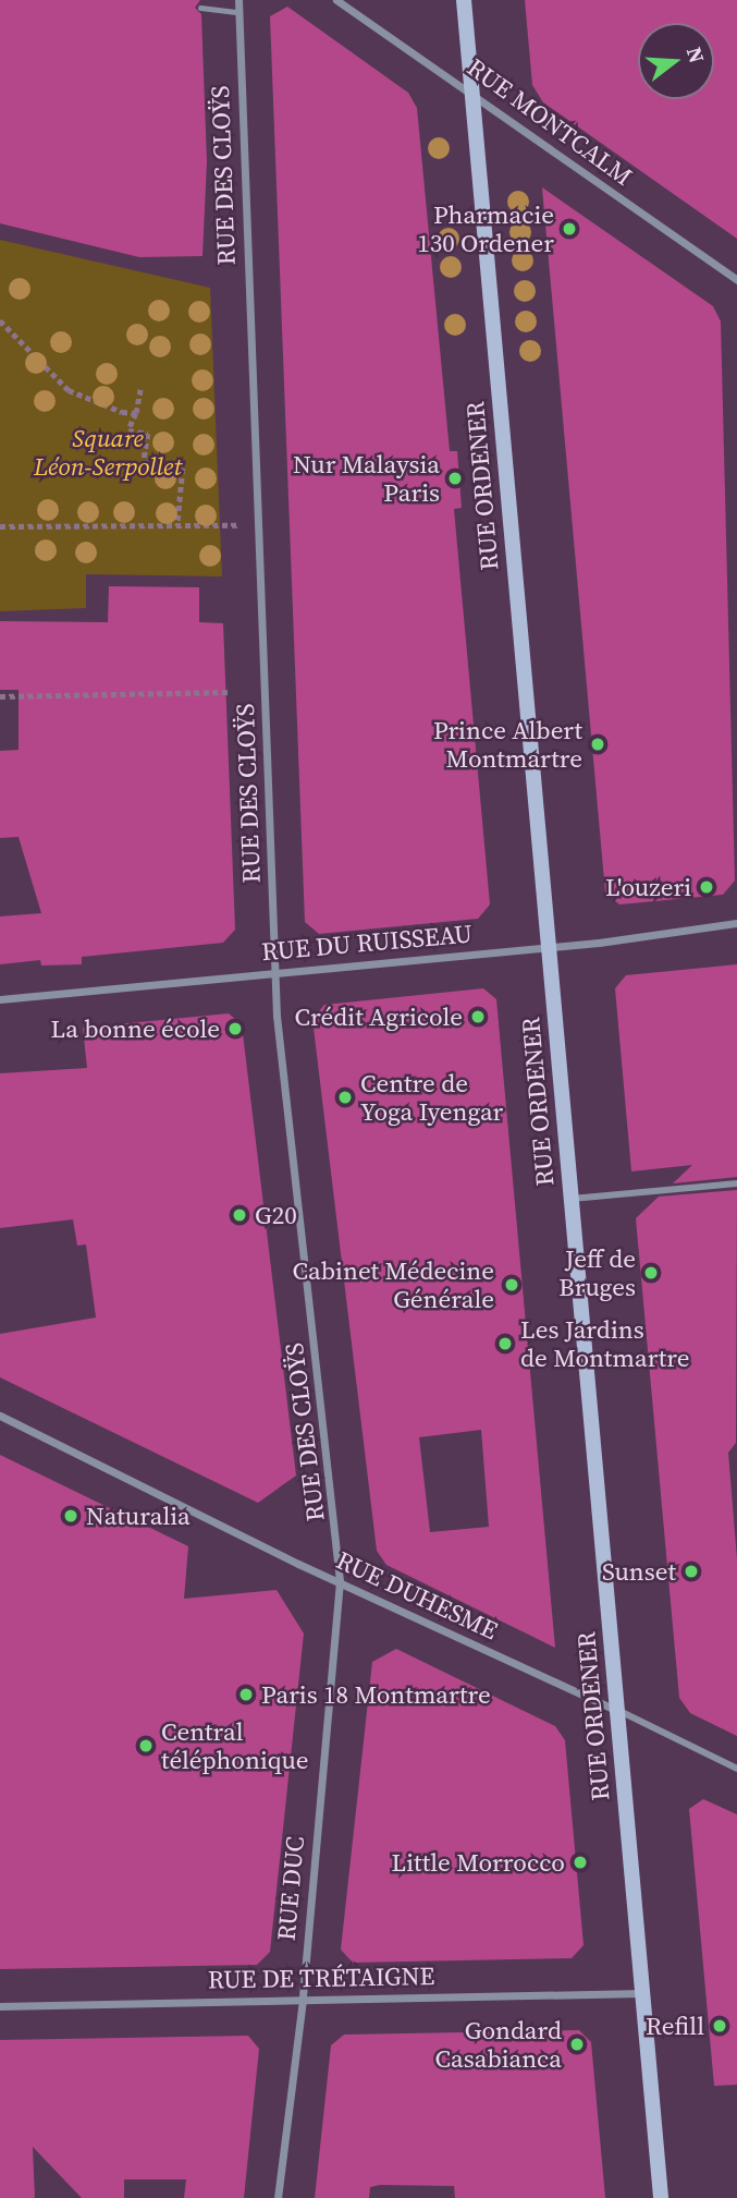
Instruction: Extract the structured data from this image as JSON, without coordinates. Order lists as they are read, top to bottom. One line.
{"streets":{"main road":["RUE ORDENER"],"street":["RUE MONTCALM","RUE DES CLOŸS","RUE DU RUISSEAU","RUE DUHESME","RUE DUC","RUE DE TRÉTAIGNE"]},"crossings":[["RUE MONTCALM","RUE ORDENER"],["RUE DES CLOŸS","RUE DU RUISSEAU"],["RUE DES CLOŸS","RUE DUHESME"],["RUE DES CLOŸS","RUE DUC"],["RUE ORDENER","RUE DU RUISSEAU"],["RUE ORDENER","RUE DUHESME"],["RUE ORDENER","RUE DE TRÉTAIGNE"],["RUE DUHESME","RUE DUC"],["RUE DUC","RUE DE TRÉTAIGNE"]],"parks":["Square Léon-Serpollet"],"places":["Pharmacie 130 Ordener","Nur Malaysia Paris","Prince Albert Montmartre","L'ouzeri","Crédit Agricole","La bonne école","Centre de Yoga Iyengar","G20","Jeff de Bruges","Cabinet Médecine Générale","Les Jardins de Montmartre","Naturalia","Sunset","Paris 18 Montmartre","Central téléphonique","Little Morrocco","Refill","Gondard Casabianca"],"north":"right"}
